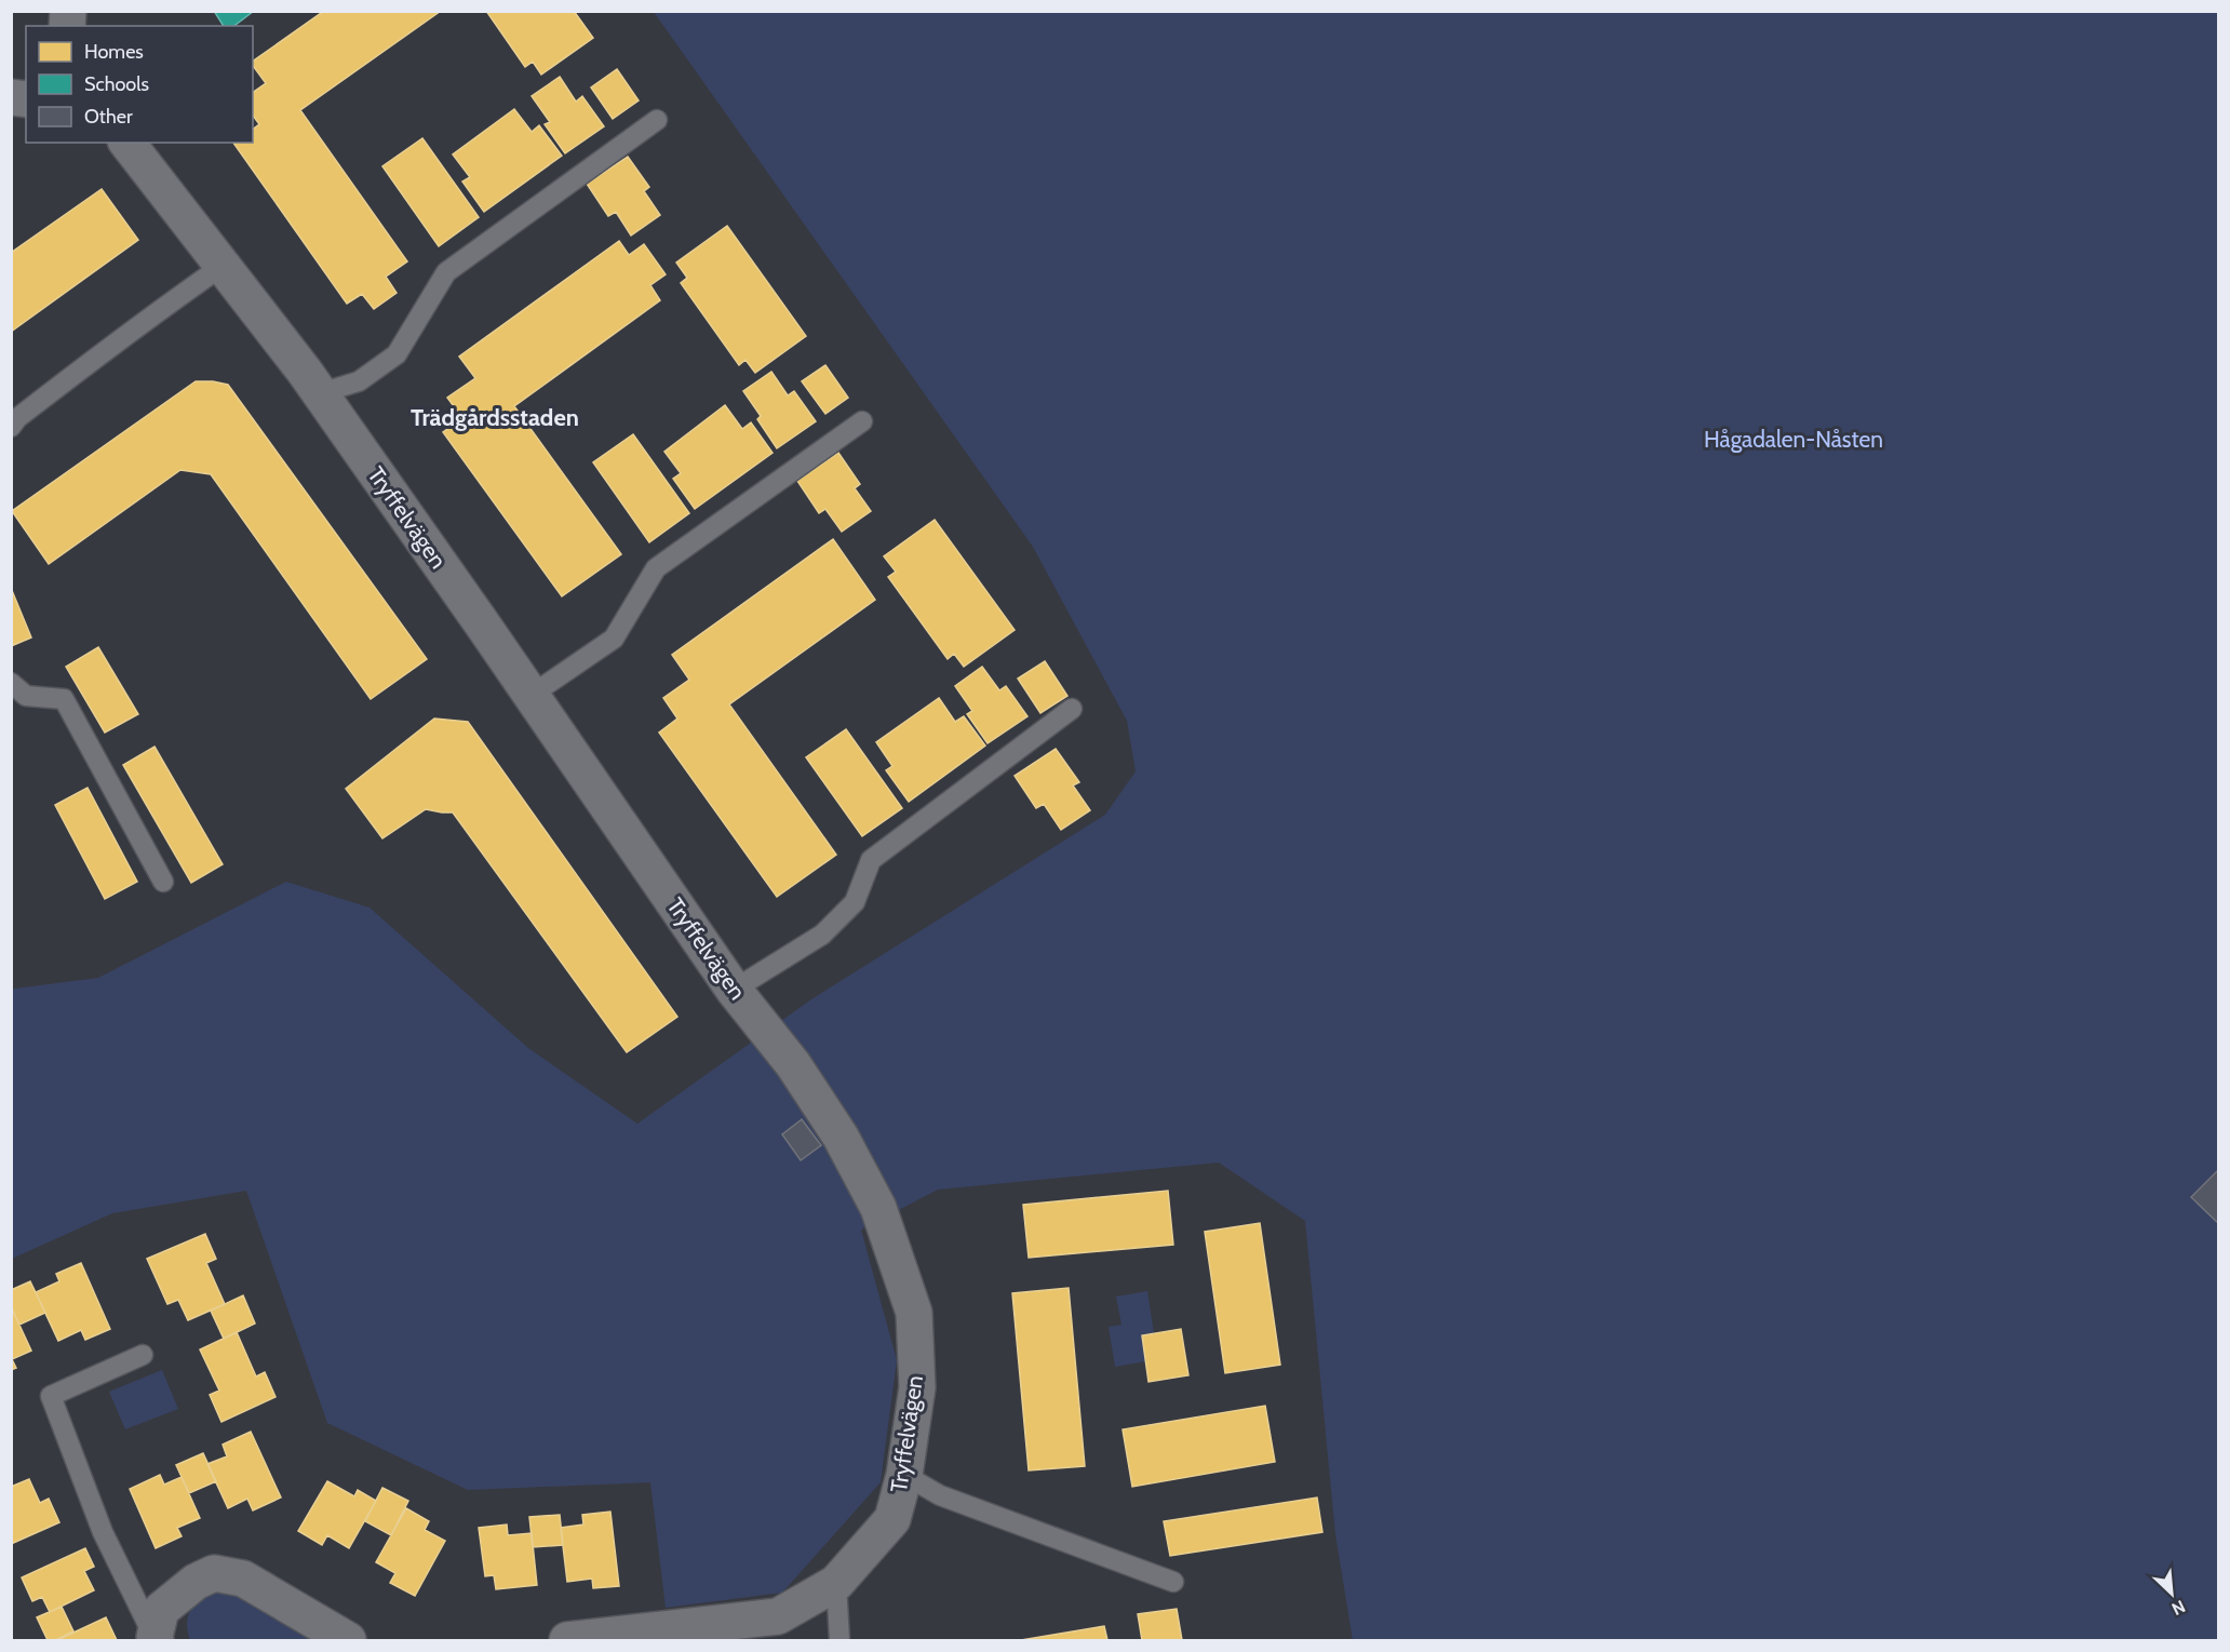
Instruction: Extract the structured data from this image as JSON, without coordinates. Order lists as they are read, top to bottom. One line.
{"streets":{"street":["Tryffelvägen"]},"districts":["Trädgårdsstaden"],"parks":["Hågadalen-Nåsten"],"legend":["Homes","Schools","Other"],"north":"bottom right"}
